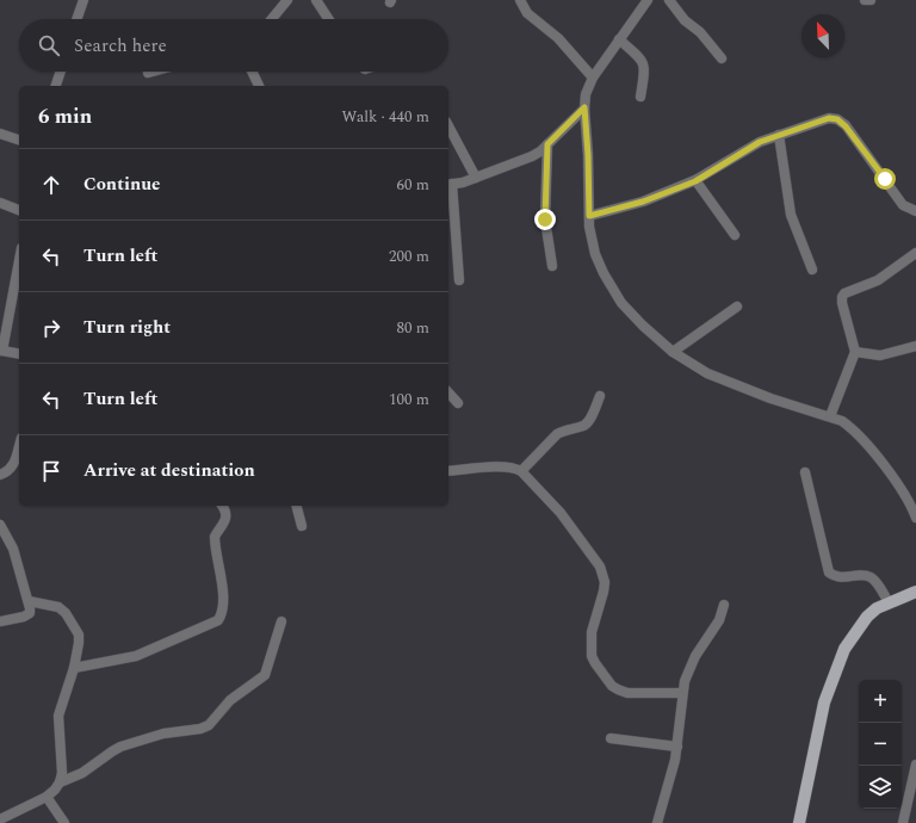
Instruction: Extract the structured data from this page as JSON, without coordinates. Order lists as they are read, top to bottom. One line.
{"north":"top left","page":{"search":"Search here","heading":["6 min","Walk · 440 m"],"list":[["Continue","60 m"],["Turn left","200 m"],["Turn right","80 m"],["Turn left","100 m"],"Arrive at destination"],"map_buttons":["+","−"]}}
